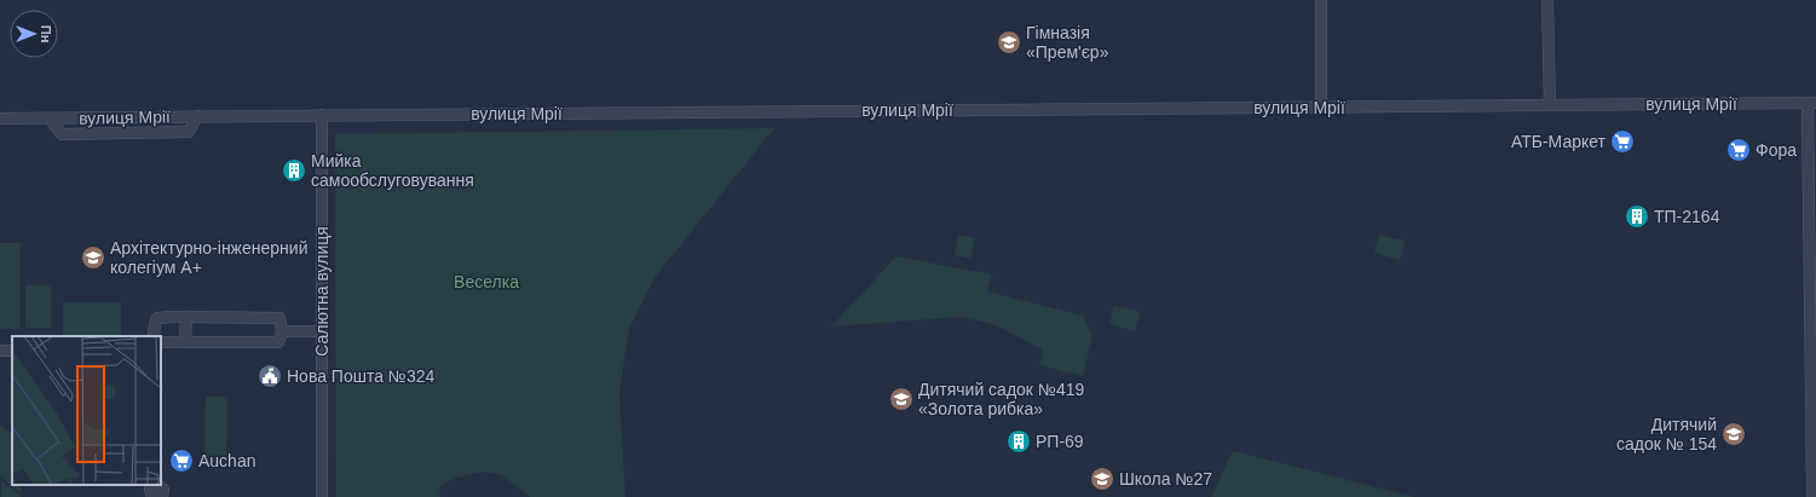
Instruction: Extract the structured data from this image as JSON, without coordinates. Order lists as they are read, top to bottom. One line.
{"streets":{"street":["вулиця Мрії","Салютна вулиця"]},"crossings":[["вулиця Мрії","Салютна вулиця"]],"parks":["Веселка"],"places":{"school or university":["Гімназія «Прем'єр»","Архітектурно-інженерний колегіум А+","Дитячий садок №419 «Золота рибка»","Дитячий садок № 154","Школа №27"],"supermarket":["АТБ-Маркет","Фора","Auchan"],"building":["Мийка самообслуговування","ТП-2164","РП-69"],"public building":["Нова Пошта №324"]},"north":"right"}
